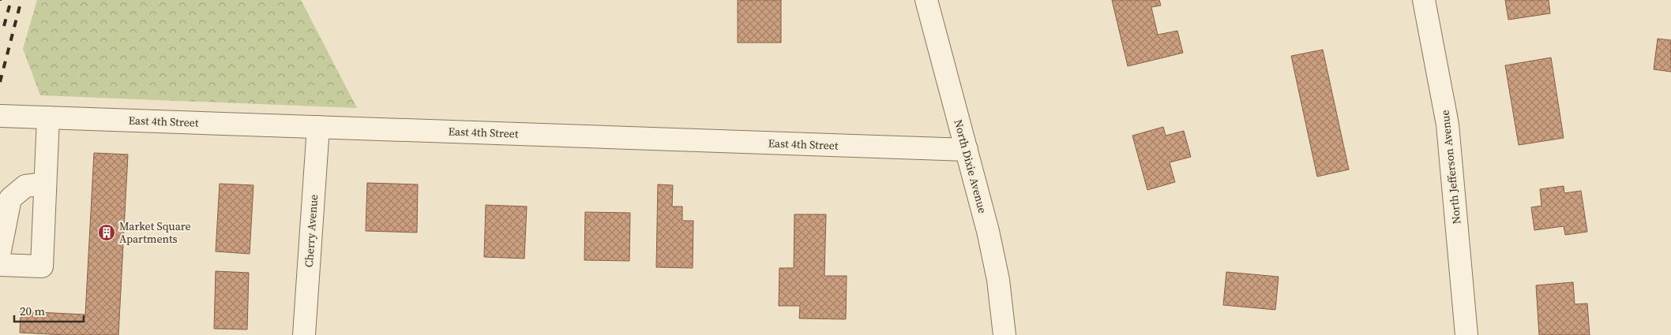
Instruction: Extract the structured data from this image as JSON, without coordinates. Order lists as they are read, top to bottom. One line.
{"streets":{"street":["East 4th Street","North Dixie Avenue","North Jefferson Avenue","Cherry Avenue"]},"crossings":[["East 4th Street","North Dixie Avenue"],["East 4th Street","Cherry Avenue"]],"places":{"building":["Market Square Apartments"]},"scale_bar":"20 m"}
